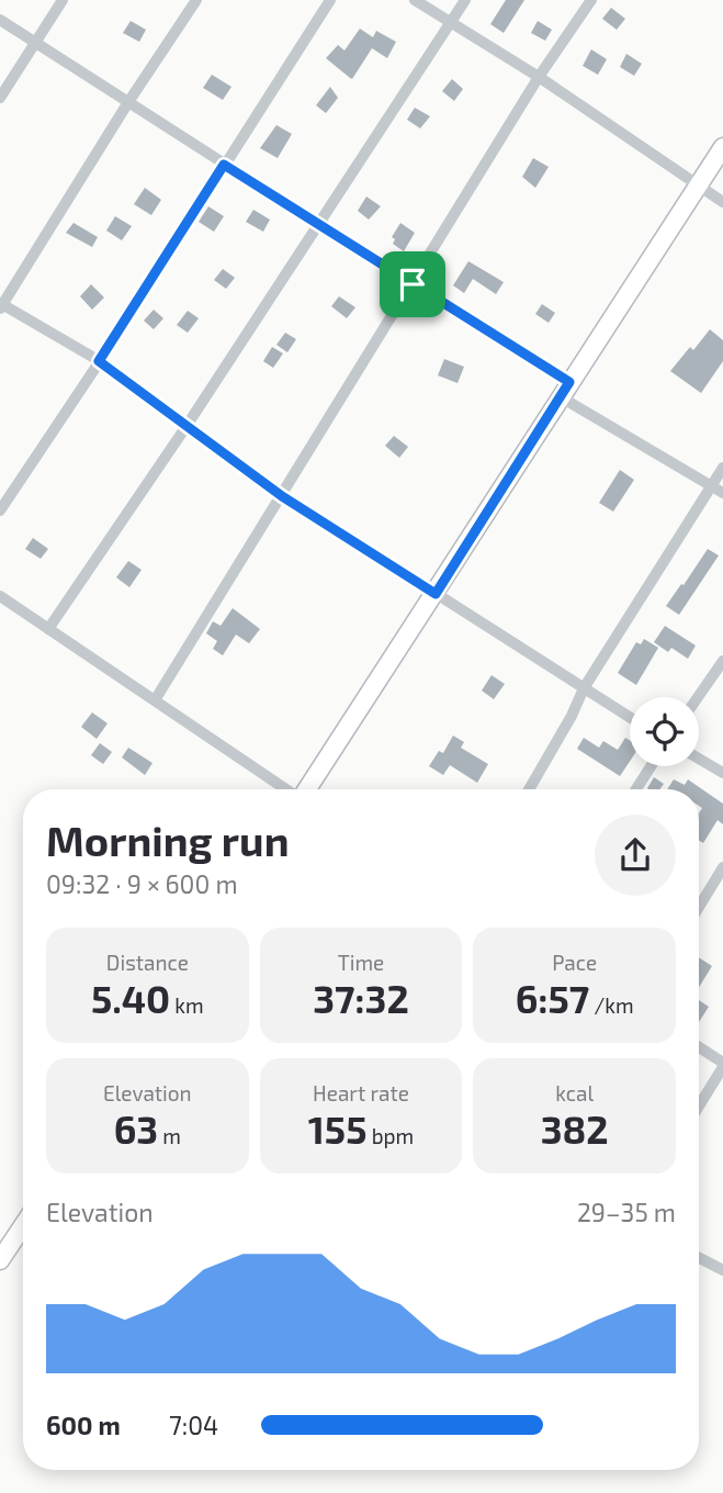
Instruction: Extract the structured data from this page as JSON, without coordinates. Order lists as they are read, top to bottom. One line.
{"page":{"heading":["Morning run","09:32 · 9 × 600 m"],"stats":[["Distance","5.40 km"],["Time","37:32"],["Pace","6:57 /km"],["Elevation","63 m"],["Heart rate","155 bpm"],["kcal","382"]],"chart":["Elevation","29–35 m"],"list":[{"name":"600 m","note":"7:04"}]}}
